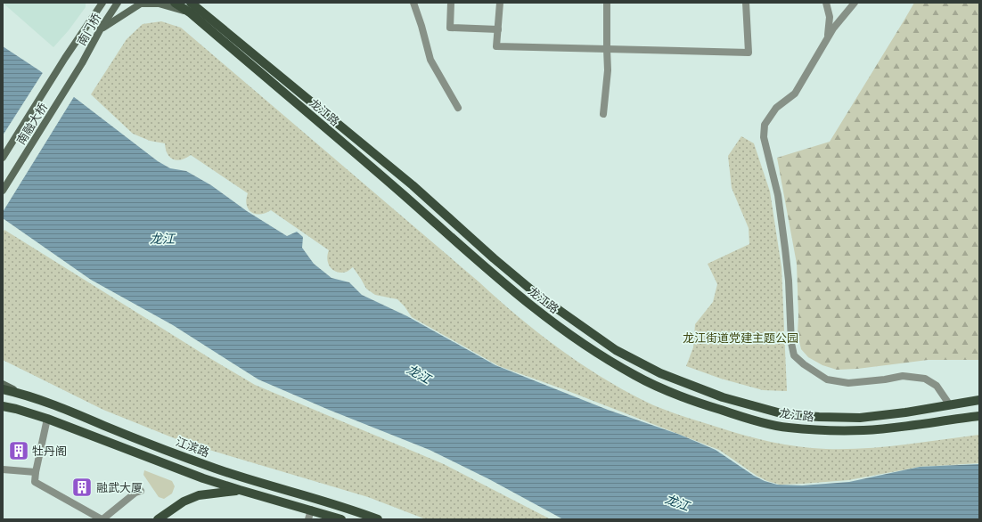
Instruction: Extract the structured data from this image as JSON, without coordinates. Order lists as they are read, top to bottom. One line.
{"streets":{"main road":["龙江路","江滨路"],"street":["南门桥","南融大桥"]},"crossings":[["南门桥","南融大桥"]],"water":["龙江"],"parks":["龙江街道党建主题公园"],"places":{"building":["牡丹阁","融武大厦"]}}
